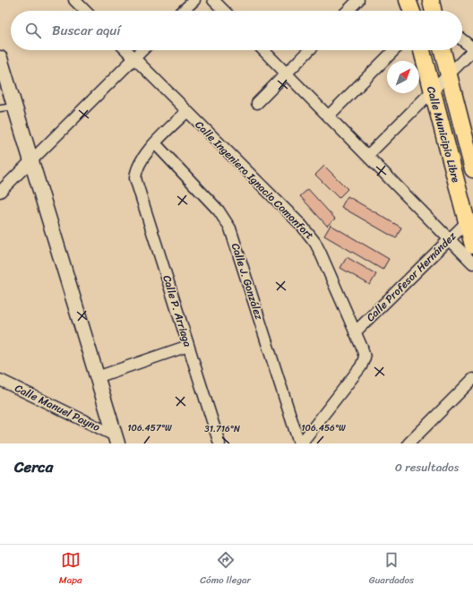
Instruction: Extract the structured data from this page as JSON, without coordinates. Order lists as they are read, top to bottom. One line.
{"streets":{"main road":["Calle Municipio Libre"],"street":["Calle Ingeniero Ignacio Comonfort","Calle Profesor Hernández","Calle J. González","Calle P. Arriaga","Calle Manuel Payno"]},"crossings":[["Calle Municipio Libre","Calle Profesor Hernández"],["Calle Ingeniero Ignacio Comonfort","Calle Profesor Hernández"],["Calle Ingeniero Ignacio Comonfort","Calle J. González"],["Calle J. González","Calle P. Arriaga"]],"north":"top right","page":{"search":"Buscar aquí","heading":["Cerca","0 resultados"],"nav":["Mapa","Cómo llegar","Guardados"]},"coordinates":["106.457°W","106.456°W","31.716°N"]}
